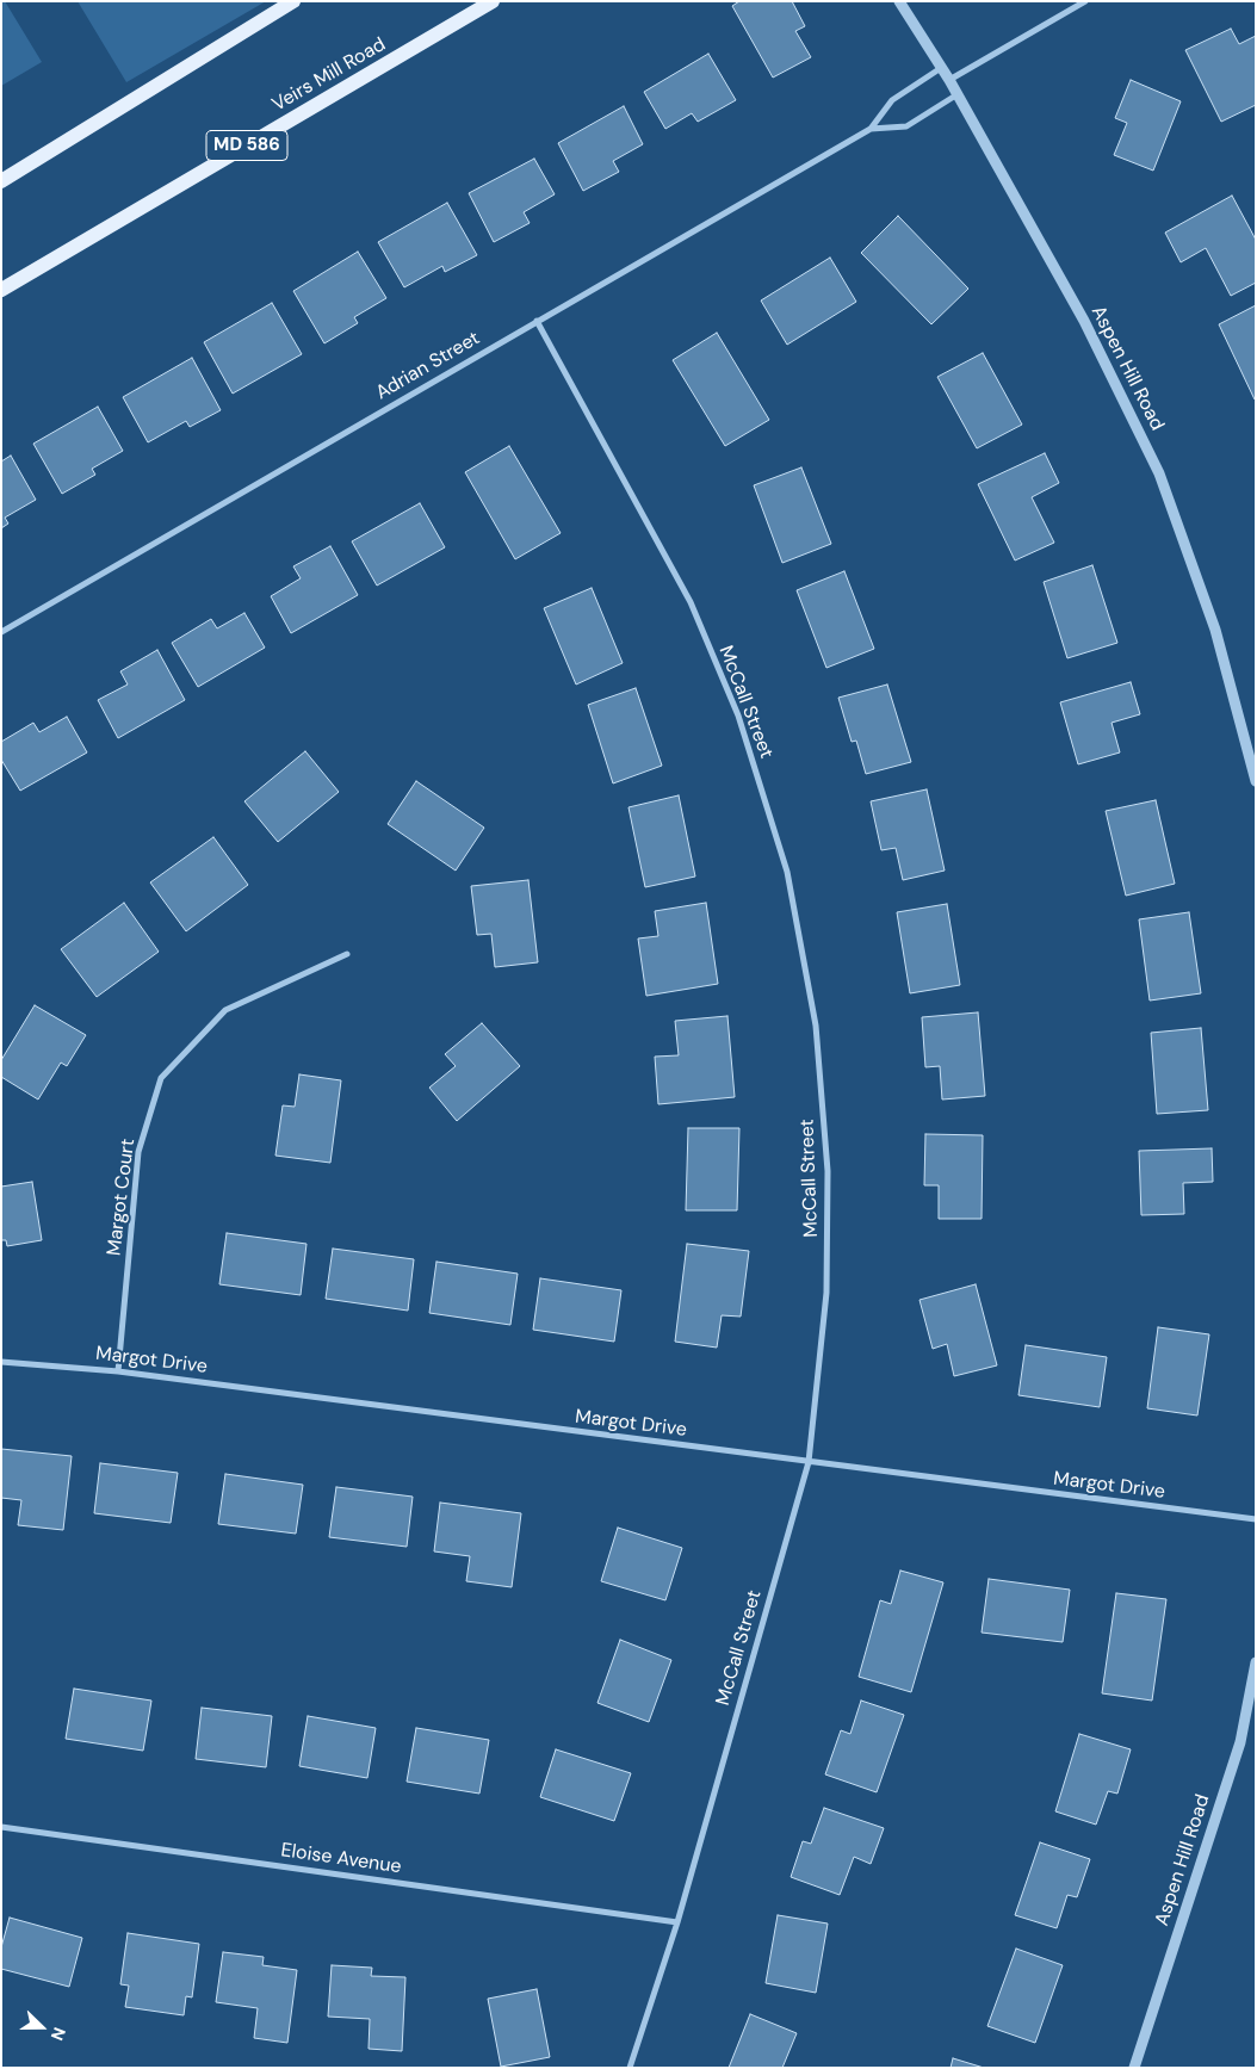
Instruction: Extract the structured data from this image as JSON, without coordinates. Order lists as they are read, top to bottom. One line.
{"streets":{"main road":["Veirs Mill Road","MD 586"],"street":["Adrian Street","Aspen Hill Road","McCall Street","Margot Court","Margot Drive","Eloise Avenue"]},"crossings":[["Adrian Street","Aspen Hill Road"],["Adrian Street","McCall Street"],["McCall Street","Margot Drive"],["McCall Street","Eloise Avenue"],["Margot Court","Margot Drive"]],"north":"right"}
